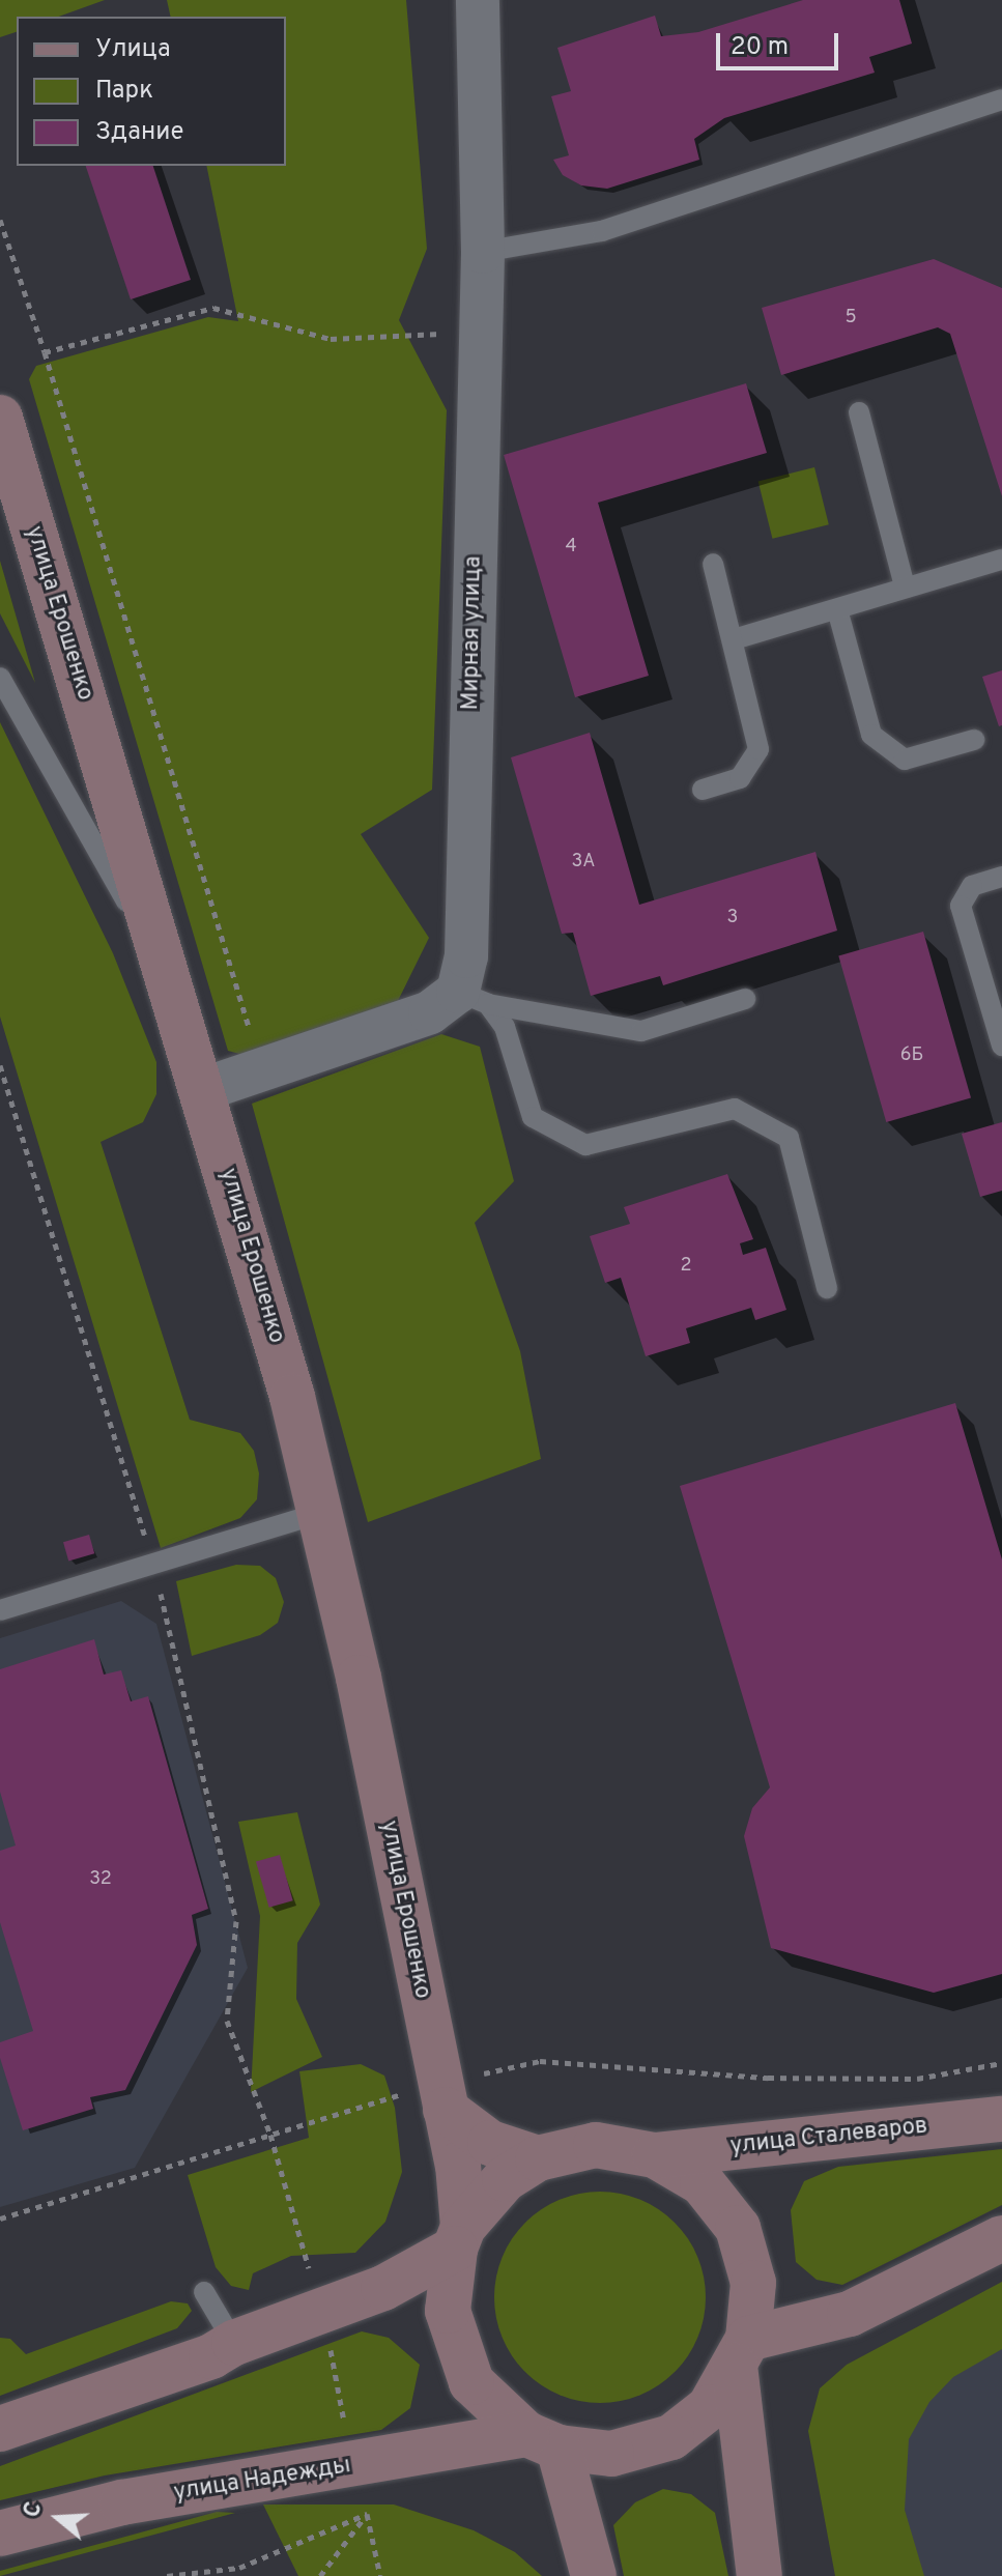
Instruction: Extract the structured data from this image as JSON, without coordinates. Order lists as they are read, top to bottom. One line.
{"streets":{"main road":["улица Ерошенко","улица Сталеваров","улица Надежды"],"street":["Мирная улица"]},"crossings":[["улица Ерошенко","улица Сталеваров"],["улица Сталеваров","улица Надежды"]],"house_numbers":["5","4","3А","3","6Б","2","32"],"legend":["Улица","Парк","Здание"],"scale_bar":"20 m","north":"left"}
